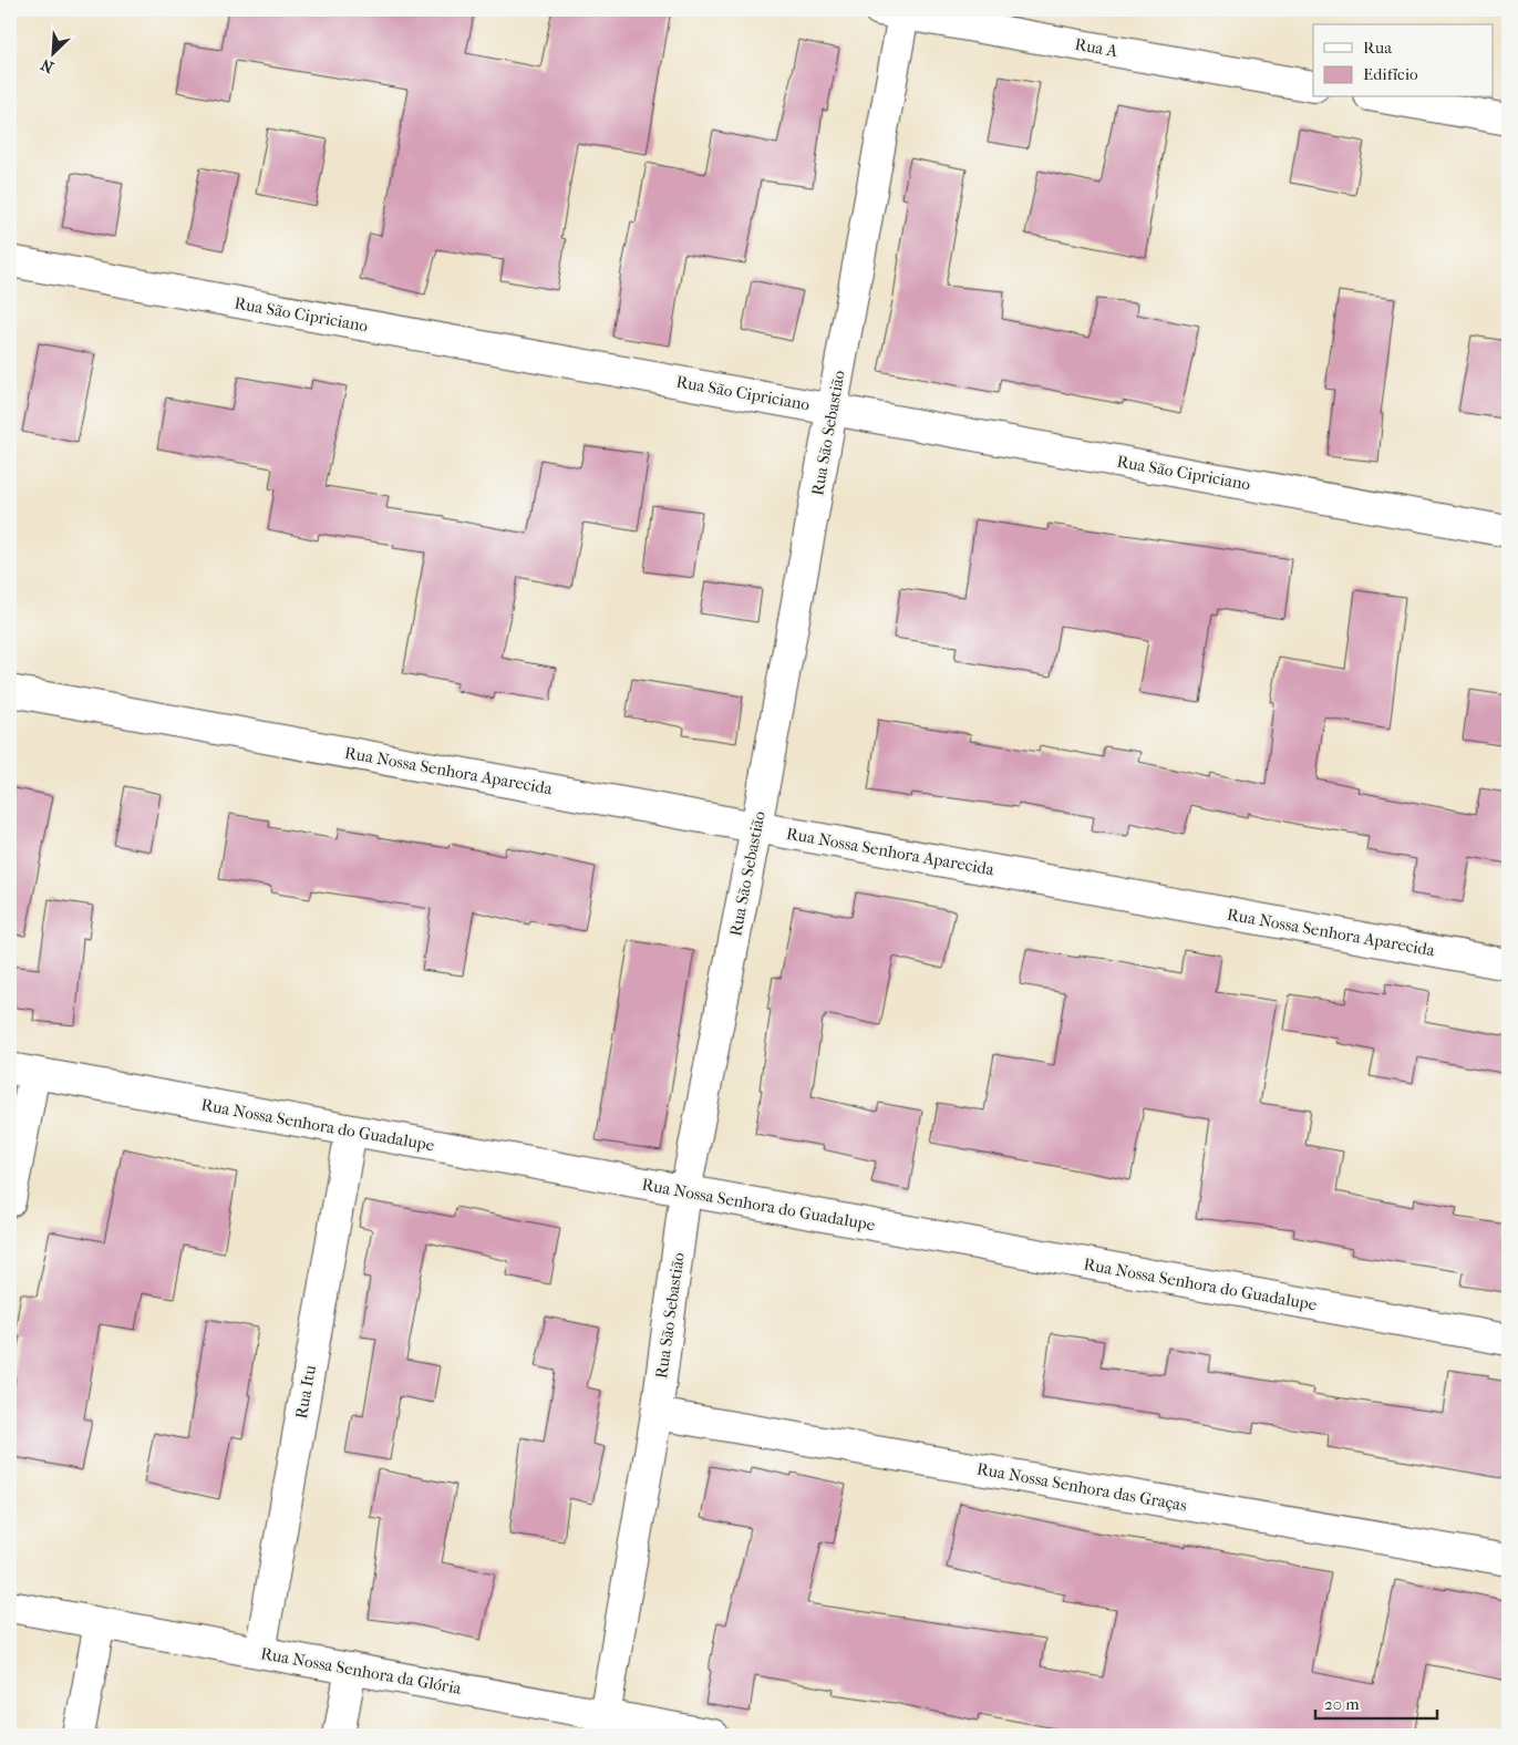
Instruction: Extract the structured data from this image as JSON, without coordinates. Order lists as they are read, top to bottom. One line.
{"streets":{"street":["Rua A","Rua São Cipriciano","Rua São Sebastião","Rua Nossa Senhora Aparecida","Rua Nossa Senhora do Guadalupe","Rua Itu","Rua Nossa Senhora das Graças","Rua Nossa Senhora da Glória"]},"crossings":[["Rua A","Rua São Sebastião"],["Rua São Cipriciano","Rua São Sebastião"],["Rua São Sebastião","Rua Nossa Senhora Aparecida"],["Rua São Sebastião","Rua Nossa Senhora do Guadalupe"],["Rua São Sebastião","Rua Nossa Senhora das Graças"],["Rua São Sebastião","Rua Nossa Senhora da Glória"],["Rua Nossa Senhora do Guadalupe","Rua Itu"],["Rua Itu","Rua Nossa Senhora da Glória"]],"legend":["Rua","Edifício"],"scale_bar":"20 m","north":"bottom left"}
